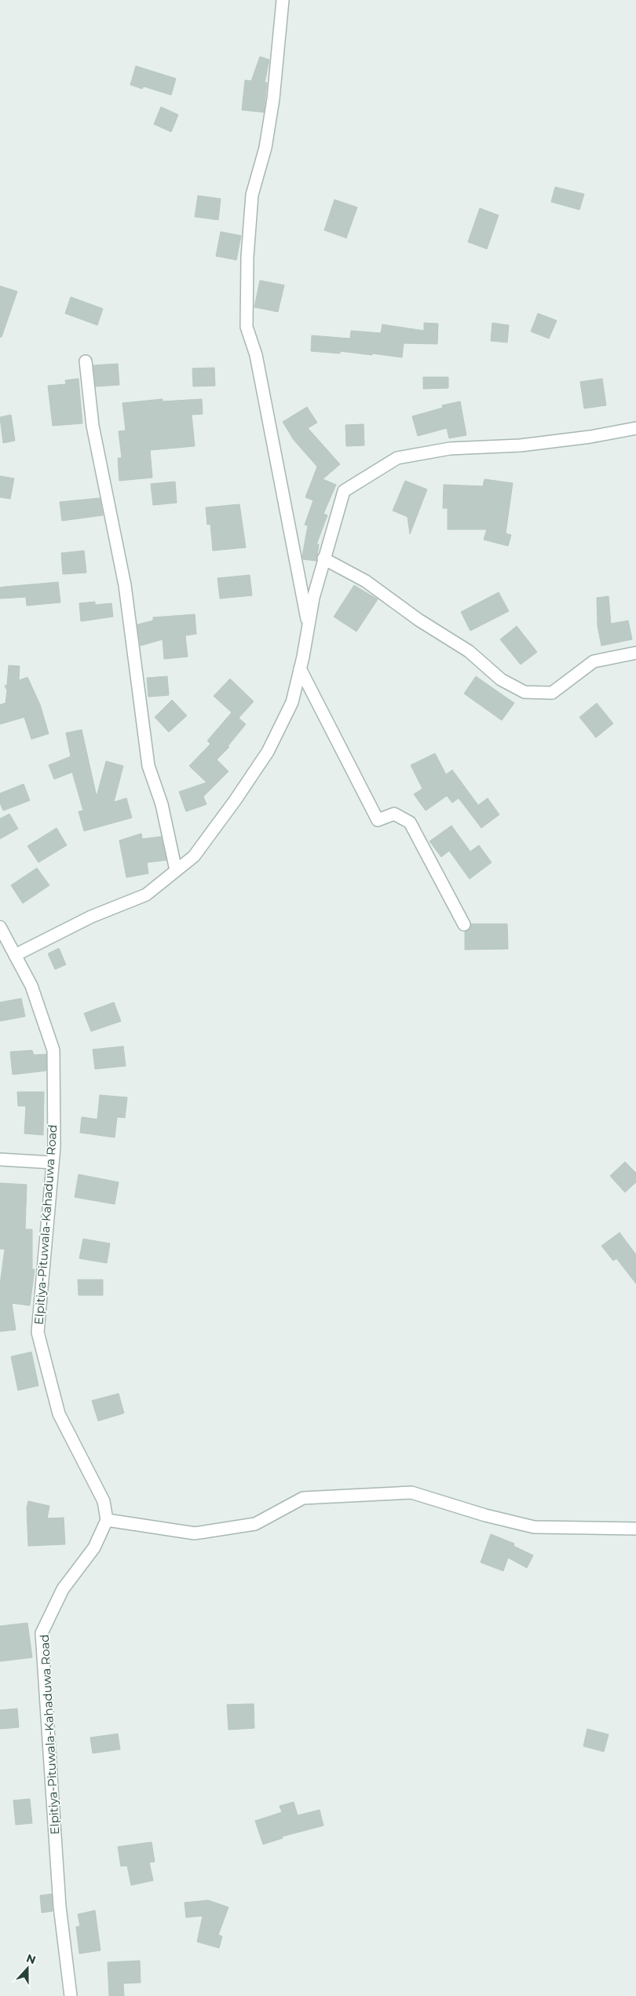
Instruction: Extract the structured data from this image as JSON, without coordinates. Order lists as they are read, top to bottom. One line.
{"streets":{"street":["Elpitiya-Pituwala-Kahaduwa Road"]},"north":"top"}
